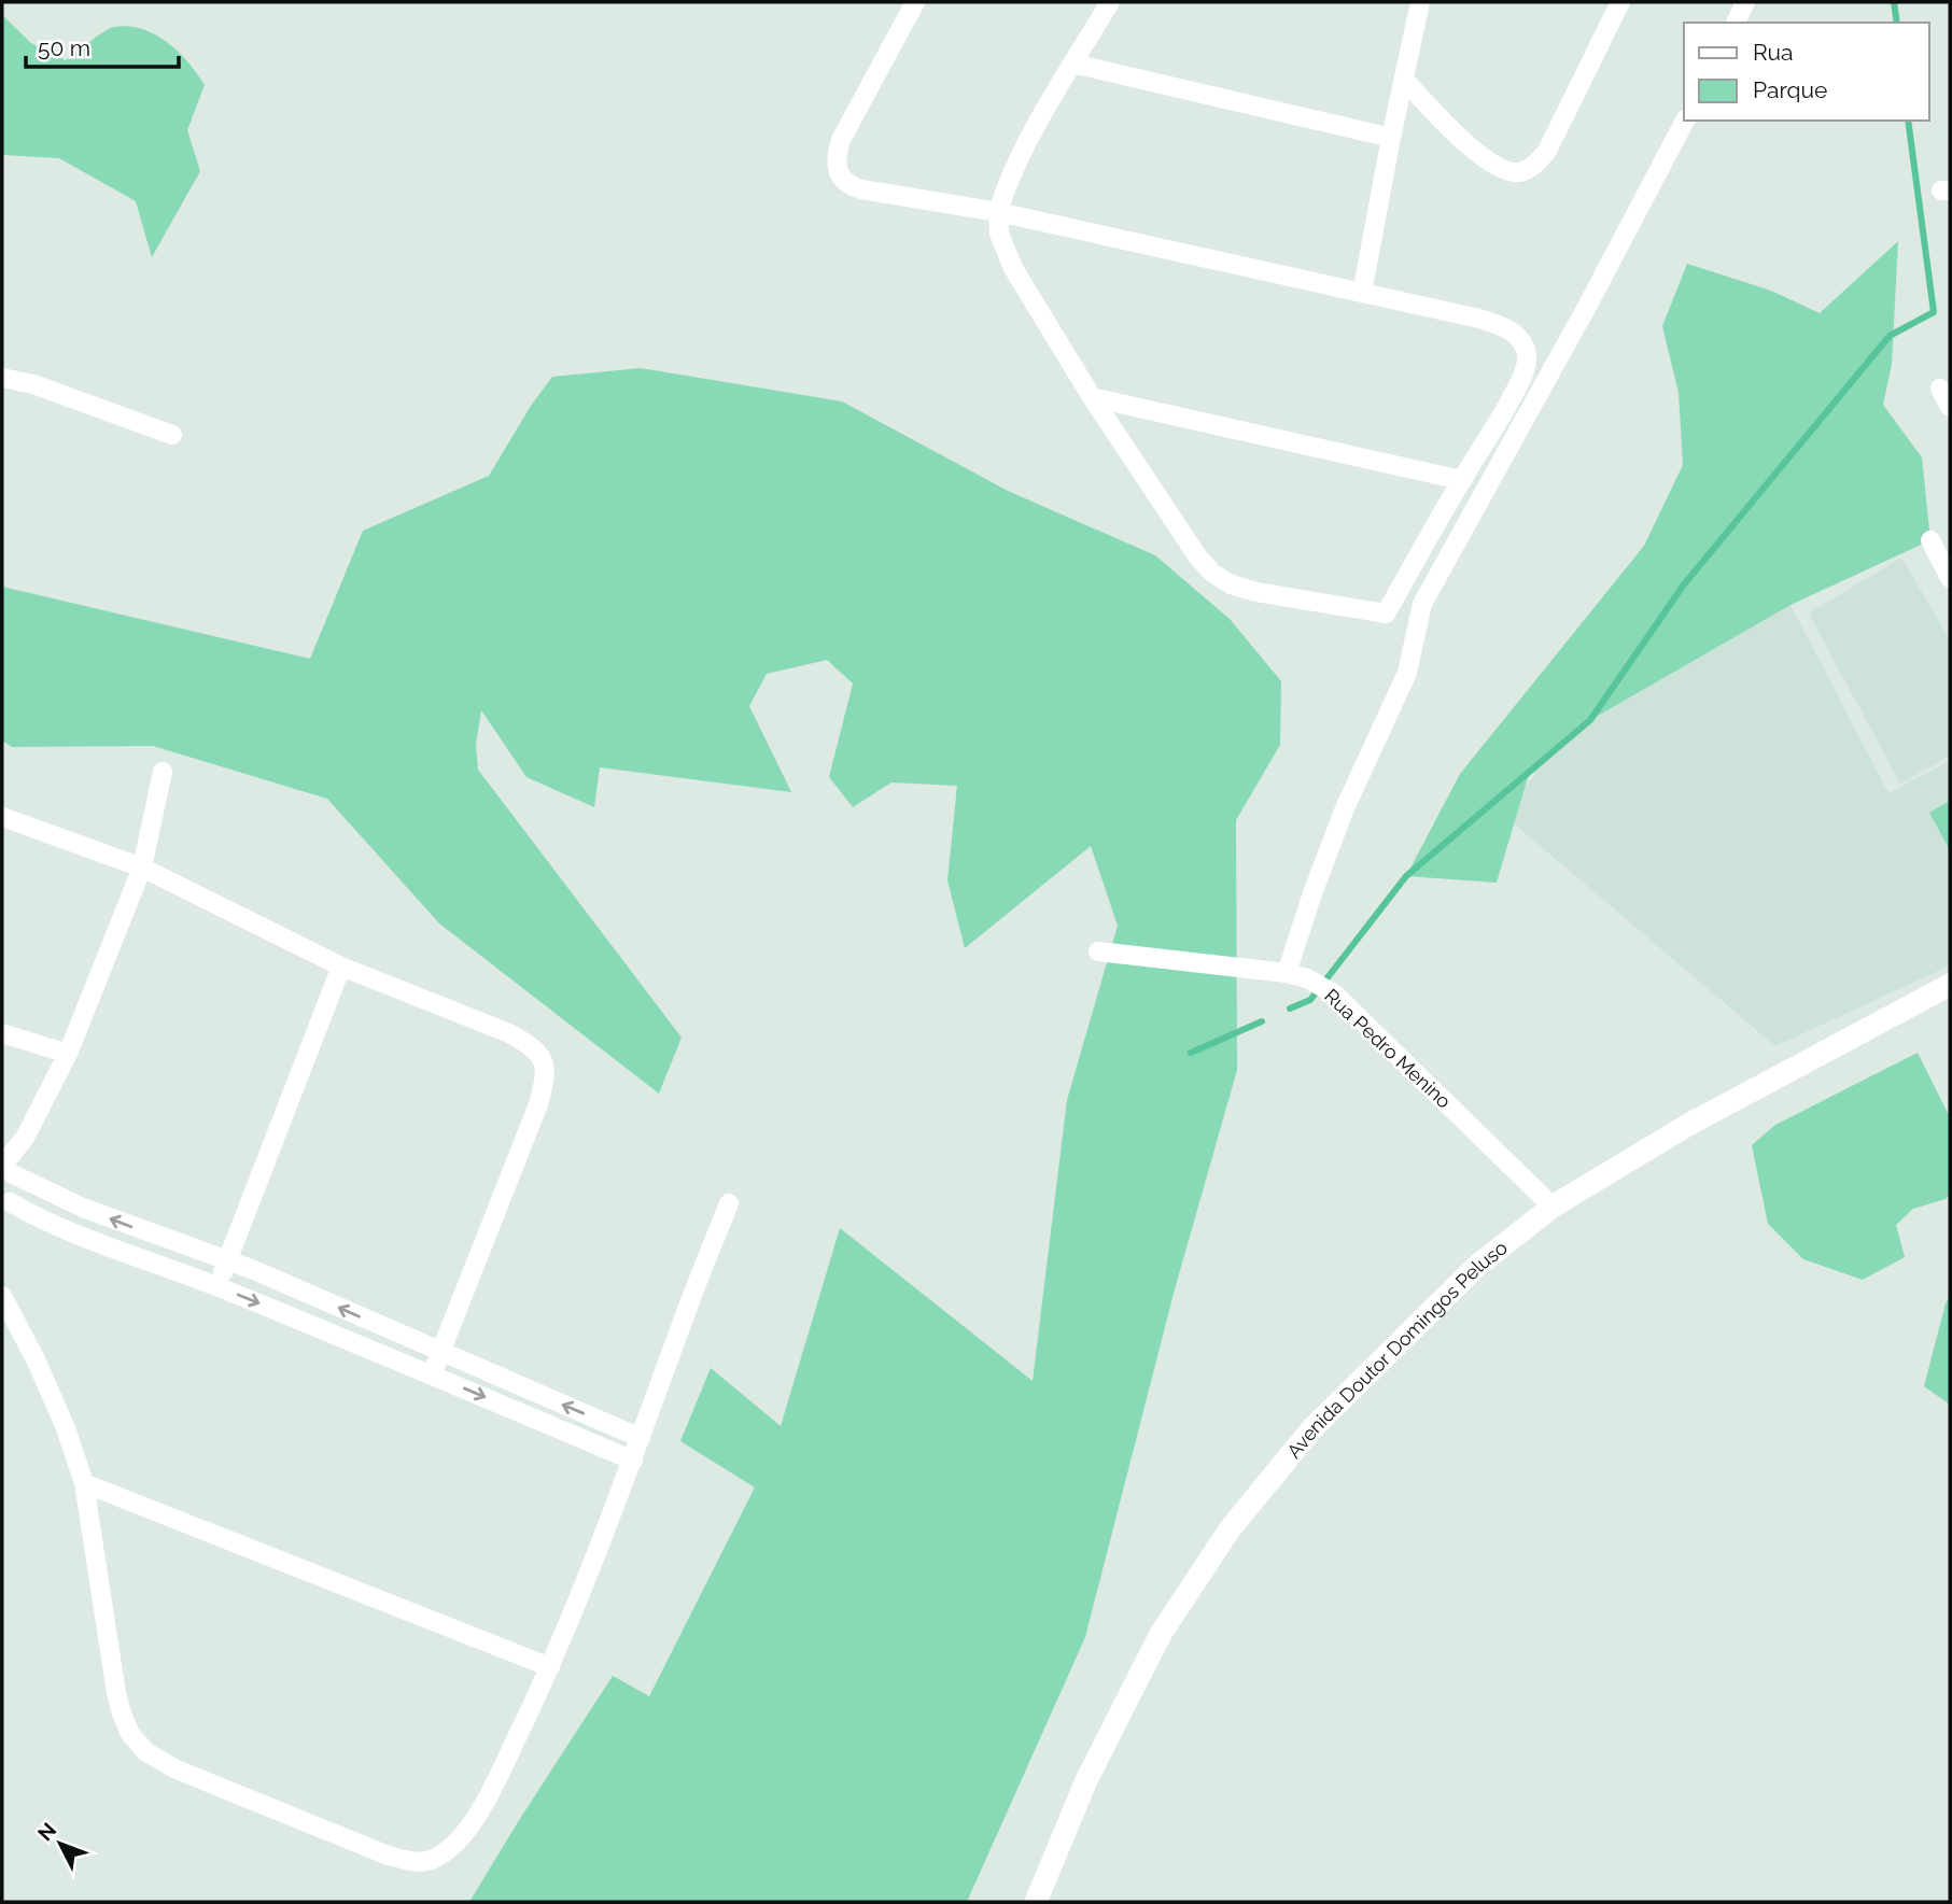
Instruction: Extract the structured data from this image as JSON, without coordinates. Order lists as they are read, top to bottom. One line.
{"streets":{"street":["Rua Pedro Menino","Avenida Doutor Domingos Peluso"]},"crossings":[["Rua Pedro Menino","Avenida Doutor Domingos Peluso"]],"legend":["Rua","Parque"],"scale_bar":"50 m","north":"top left"}
